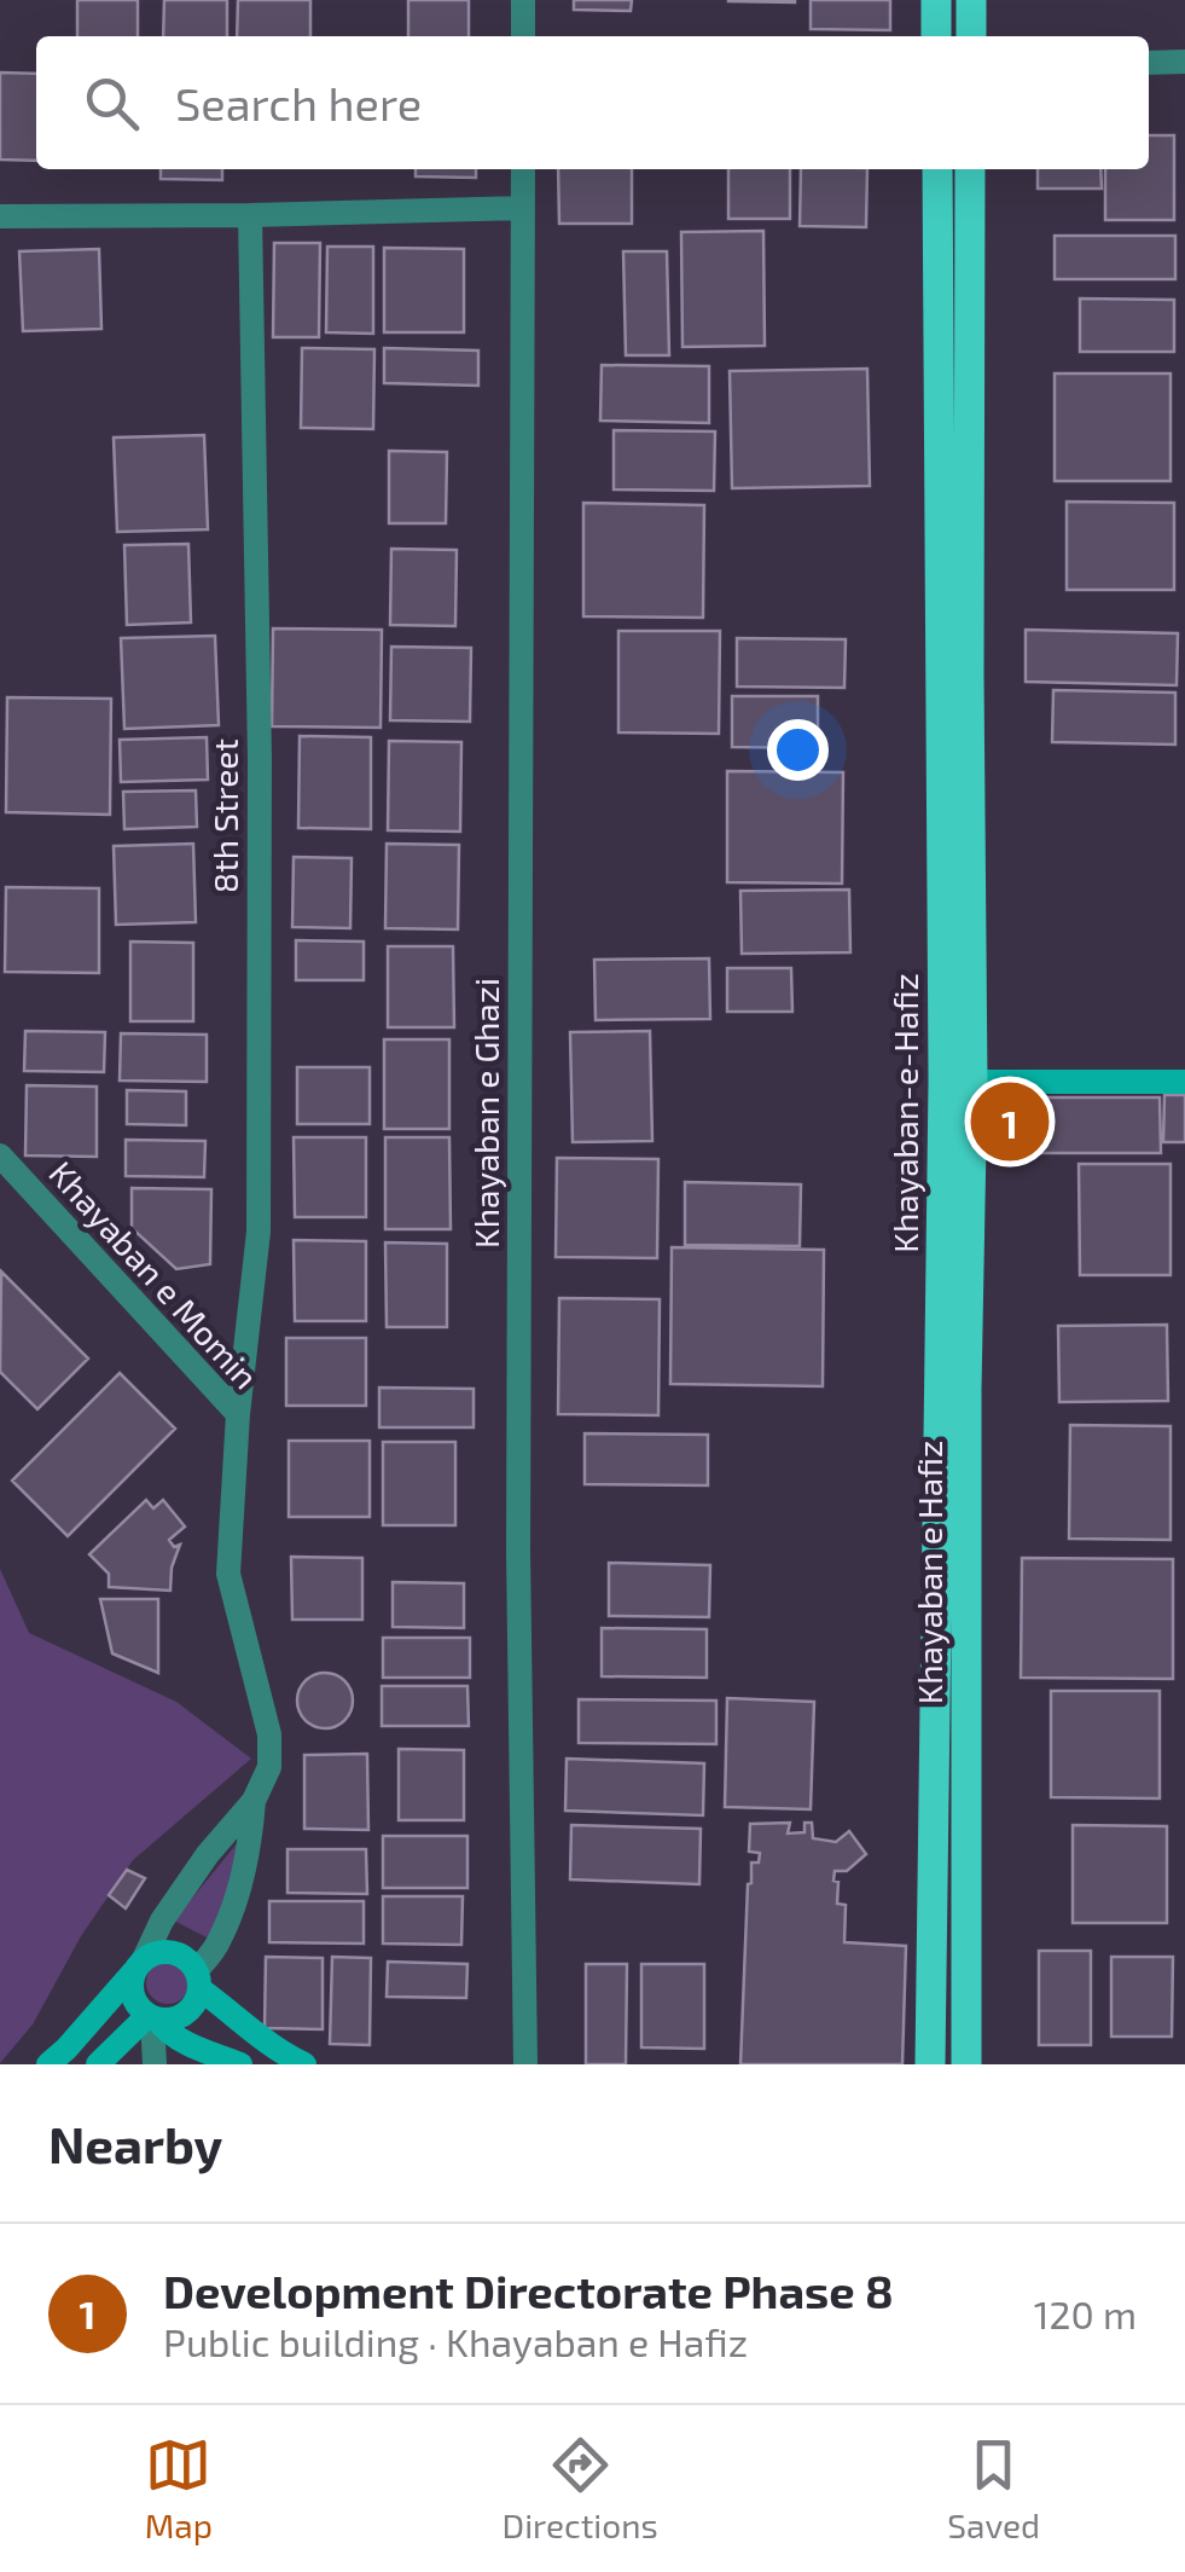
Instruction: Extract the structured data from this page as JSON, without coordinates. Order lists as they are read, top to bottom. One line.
{"streets":{"main road":["Khayaban-e-Hafiz","Khayaban e Hafiz"],"street":["8th Street","Khayaban e Ghazi","Khayaban e Momin"]},"crossings":[["8th Street","Khayaban e Momin"],["Khayaban-e-Hafiz","Khayaban e Hafiz"]],"page":{"search":"Search here","pins":"1","heading":"Nearby","list":[{"mark":"1","name":"Development Directorate Phase 8","note":"Public building · Khayaban e Hafiz","value":"120 m"}],"nav":["Map","Directions","Saved"]}}
